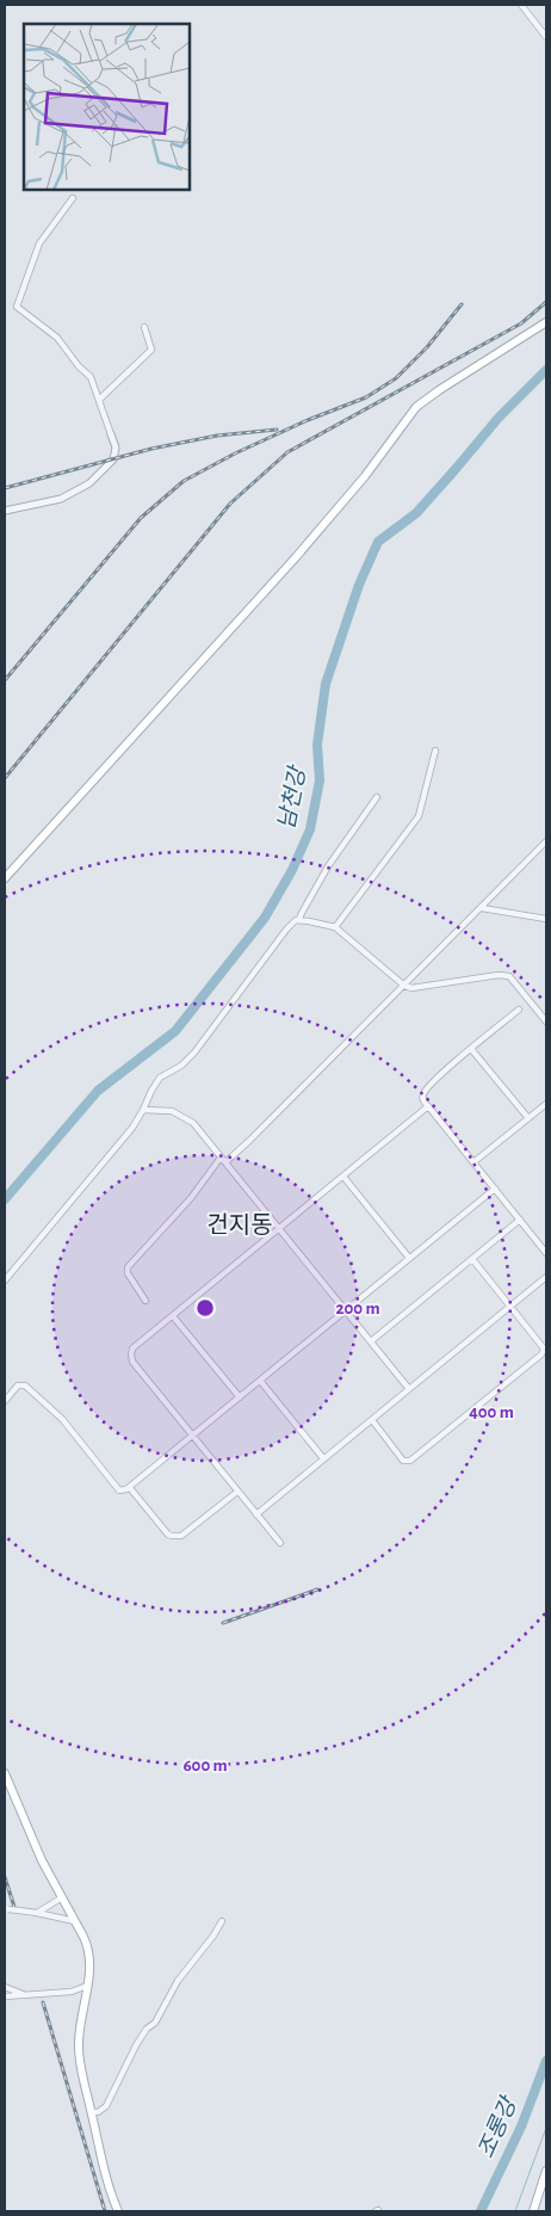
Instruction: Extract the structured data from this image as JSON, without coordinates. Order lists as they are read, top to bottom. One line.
{"districts":["건지동"],"water":["남천강","조롱강"],"rings":["200 m","400 m","600 m"]}
